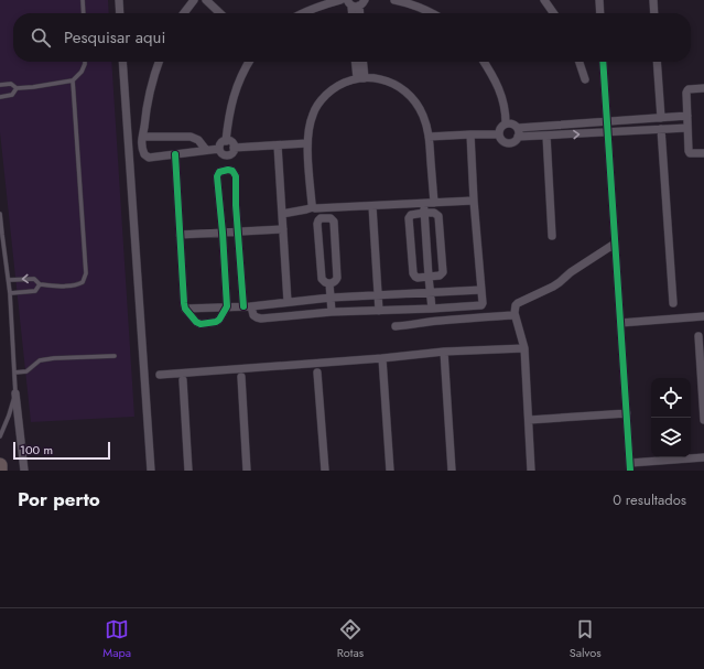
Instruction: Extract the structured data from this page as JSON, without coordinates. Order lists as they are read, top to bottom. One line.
{"scale_bar":"100 m","page":{"search":"Pesquisar aqui","scale":"100 m","heading":["Por perto","0 resultados"],"nav":["Mapa","Rotas","Salvos"]}}
